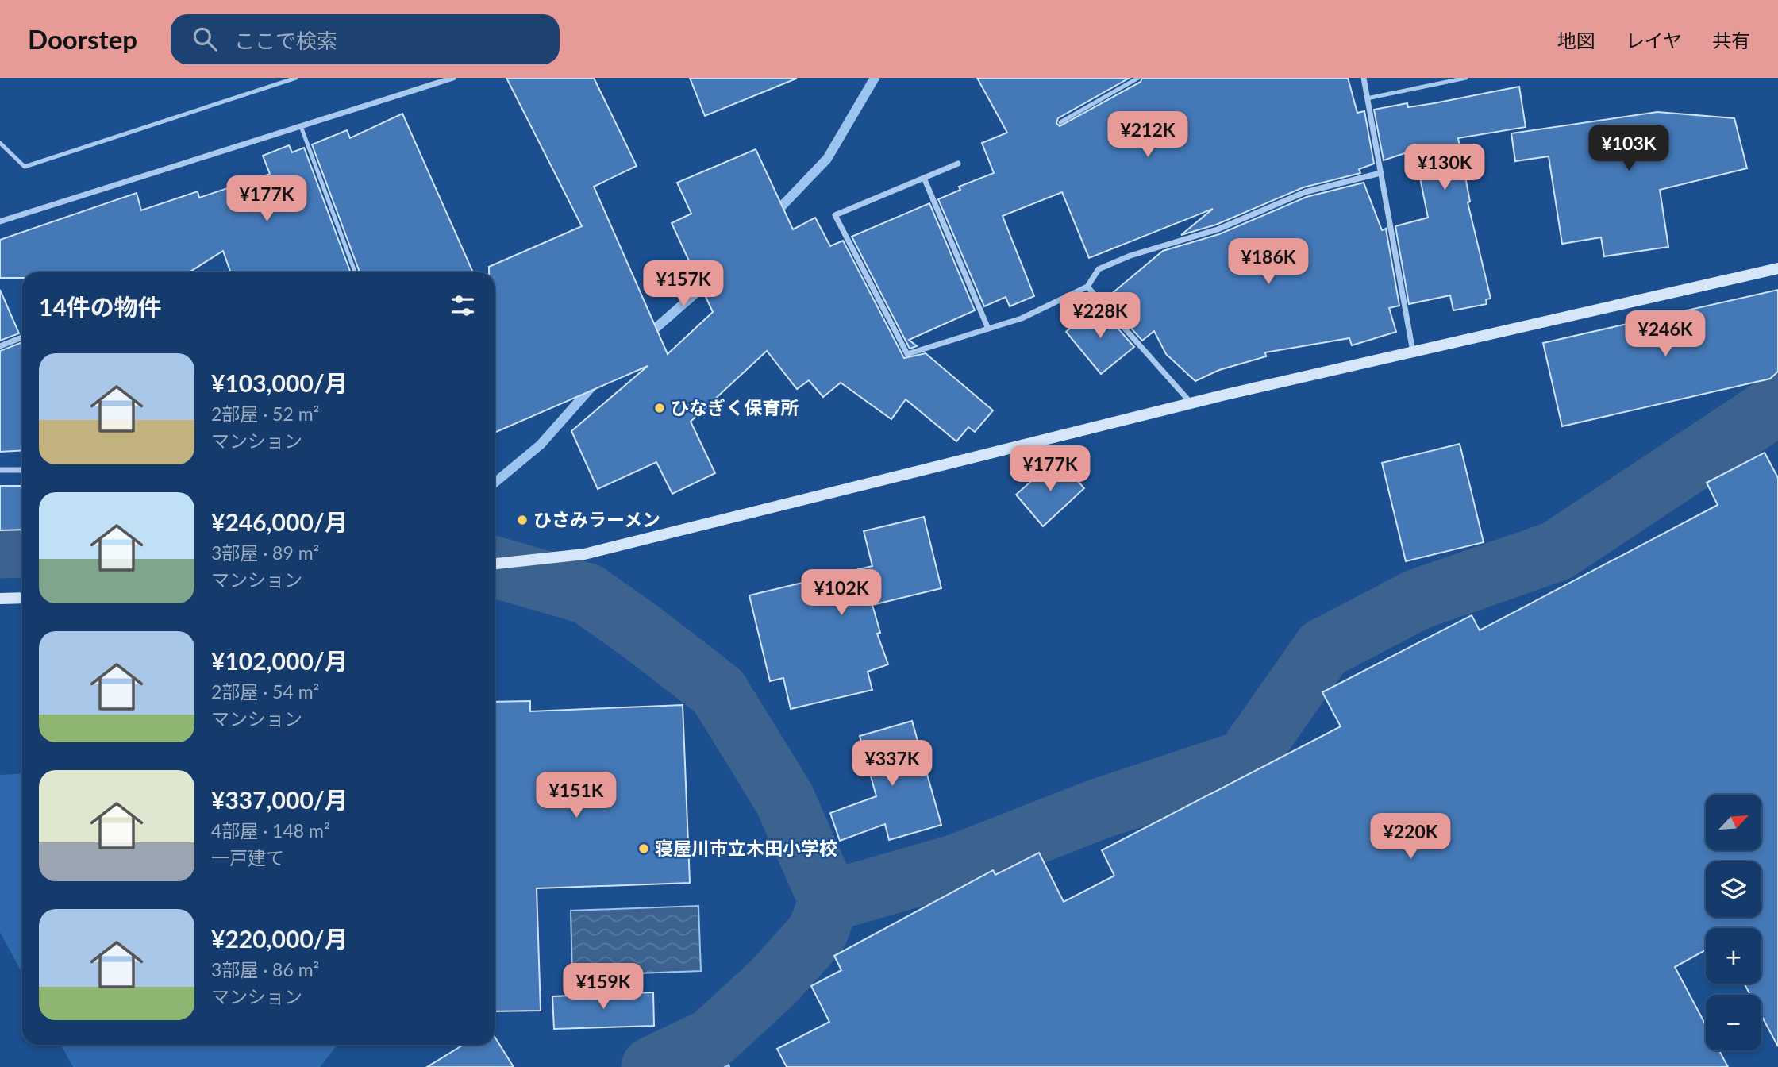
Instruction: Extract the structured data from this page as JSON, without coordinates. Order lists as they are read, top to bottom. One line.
{"places":["ひなぎく保育所","ひさみラーメン","寝屋川市立木田小学校"],"north":"top right","page":{"header":"Doorstep","search":"ここで検索","nav":["地図","レイヤ","共有"],"price":["¥212K","¥103K","¥130K","¥177K","¥186K","¥157K","¥228K","¥246K","¥177K","¥102K","¥337K","¥151K","¥220K","¥159K"],"heading":"14件の物件","list":[{"name":"¥103,000/月","note":"2部屋 · 52 m² · マンション"},{"name":"¥246,000/月","note":"3部屋 · 89 m² · マンション"},{"name":"¥102,000/月","note":"2部屋 · 54 m² · マンション"},{"name":"¥337,000/月","note":"4部屋 · 148 m² · 一戸建て"},{"name":"¥220,000/月","note":"3部屋 · 86 m² · マンション"}],"map_buttons":["+","−"]}}
